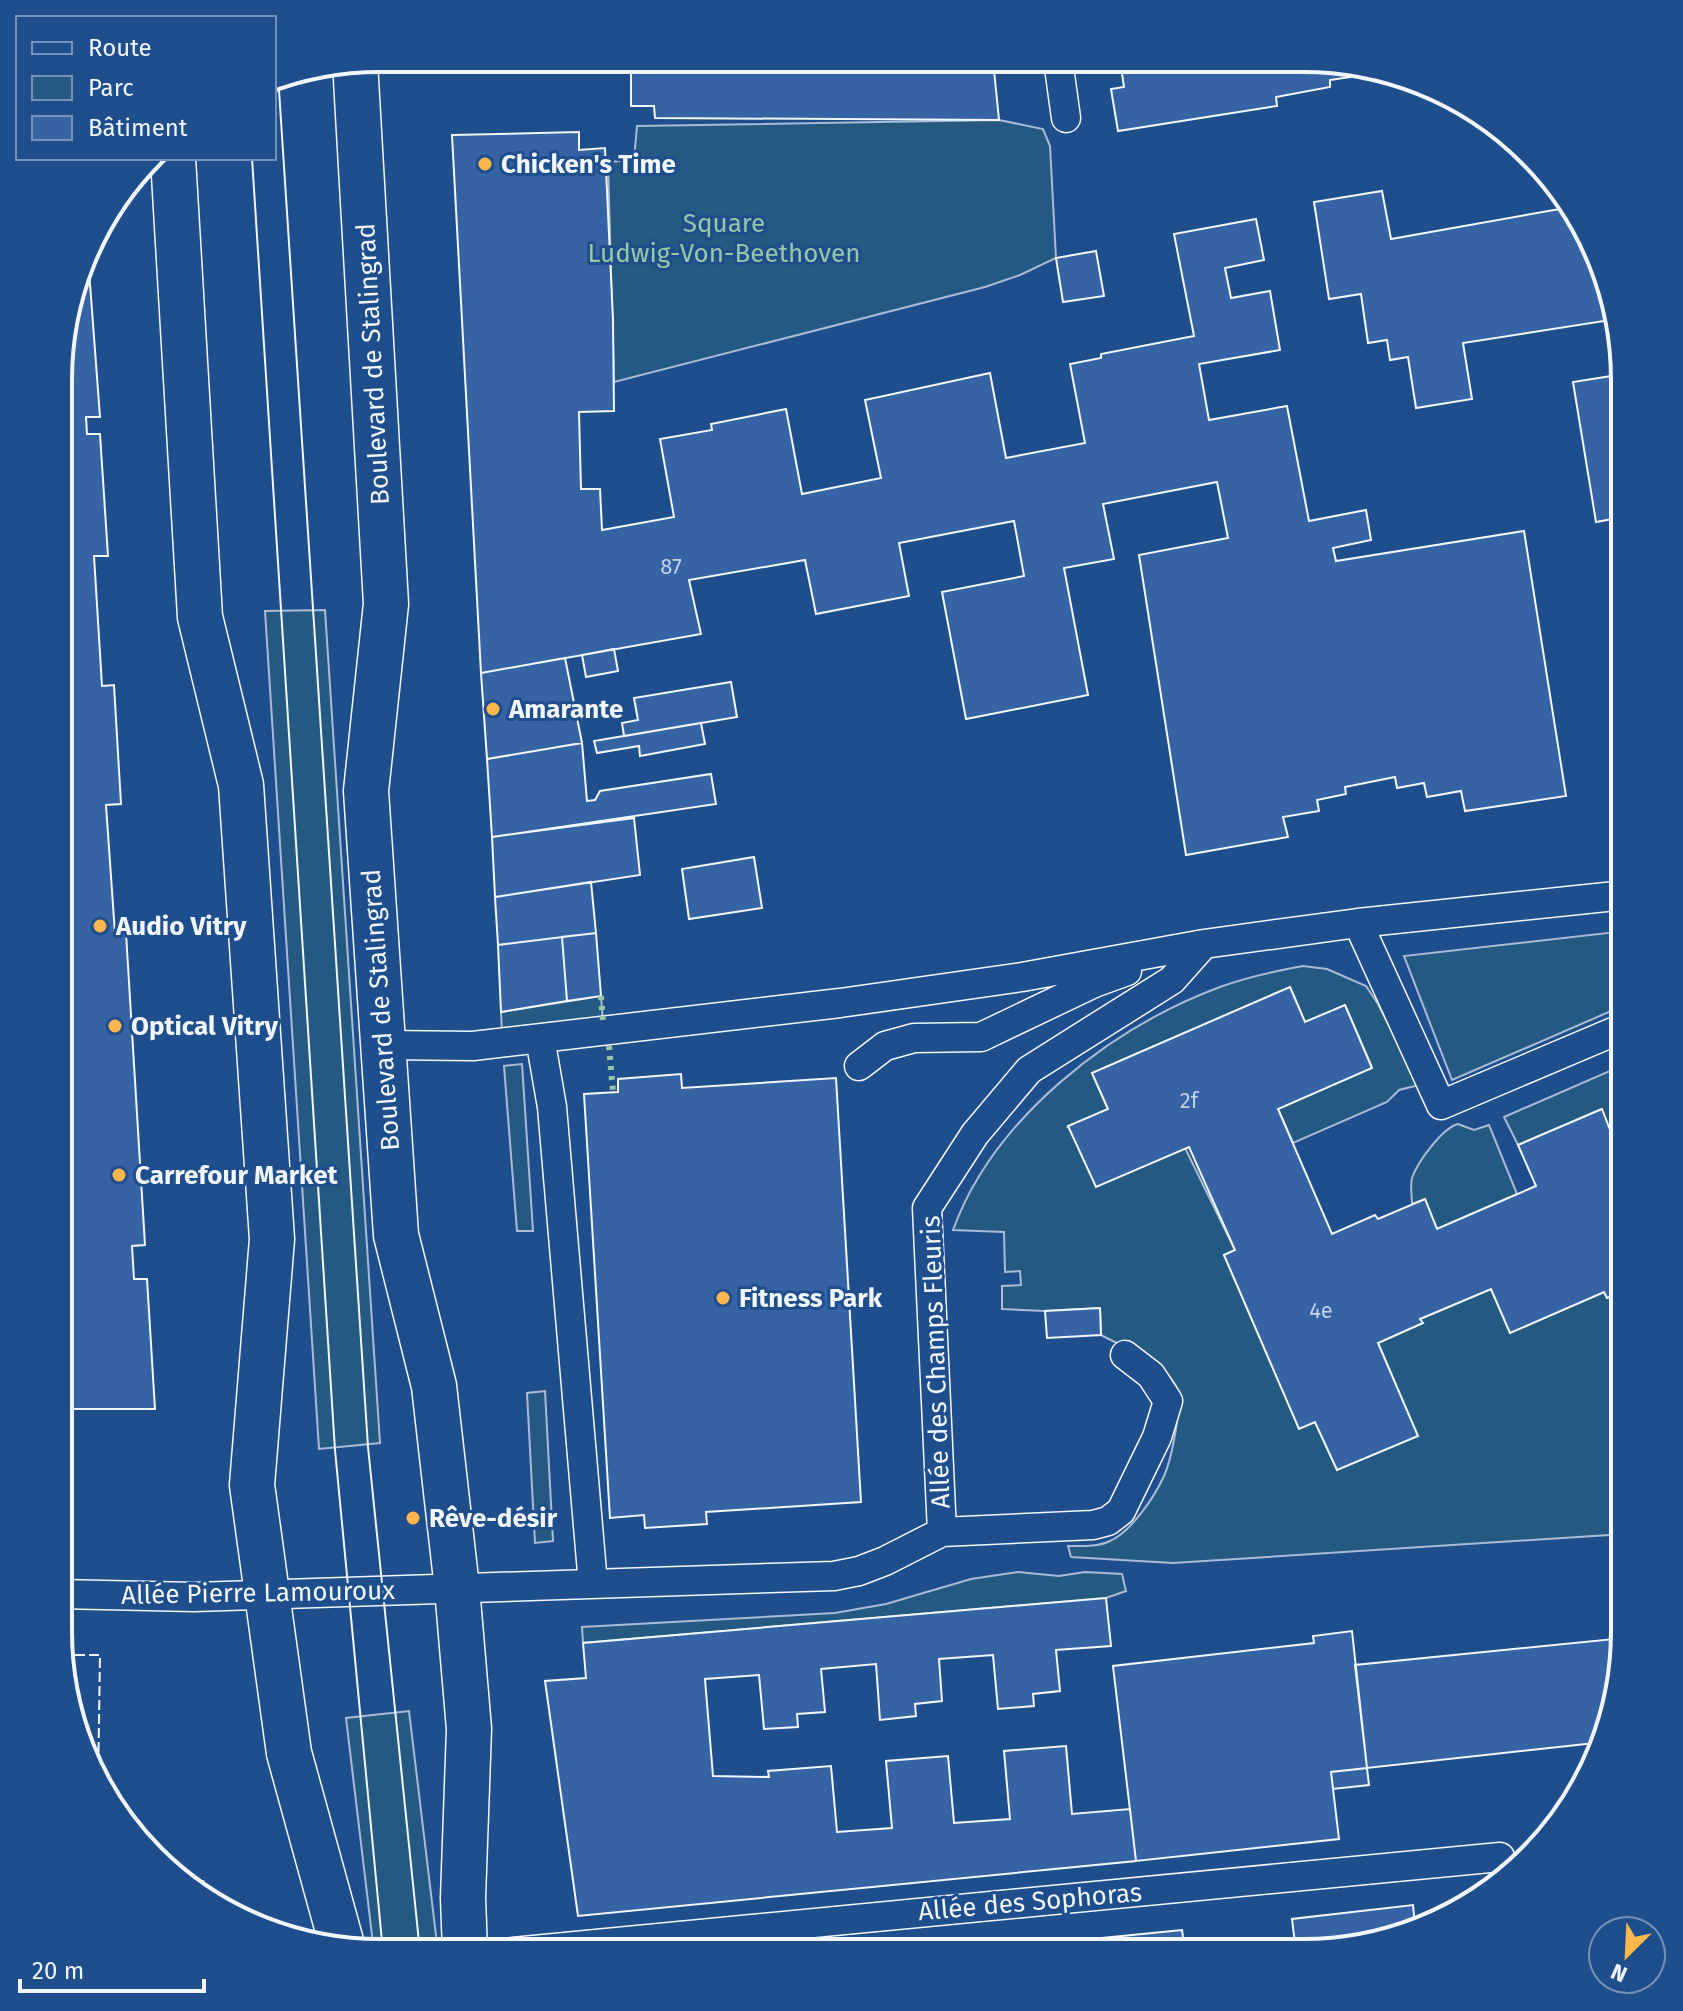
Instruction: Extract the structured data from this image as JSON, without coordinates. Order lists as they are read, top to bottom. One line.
{"streets":{"main road":["Boulevard de Stalingrad"],"lane":["Allée des Champs Fleuris","Allée Pierre Lamouroux","Allée des Sophoras"]},"crossings":[["Boulevard de Stalingrad","Allée Pierre Lamouroux"],["Allée des Champs Fleuris","Allée Pierre Lamouroux"]],"parks":["Square Ludwig-Von-Beethoven"],"places":["Chicken's Time","Amarante","Audio Vitry","Optical Vitry","Carrefour Market","Fitness Park","Rêve-désir"],"house_numbers":["87","2f","4e"],"legend":["Route","Parc","Bâtiment"],"scale_bar":"20 m","north":"bottom left"}
